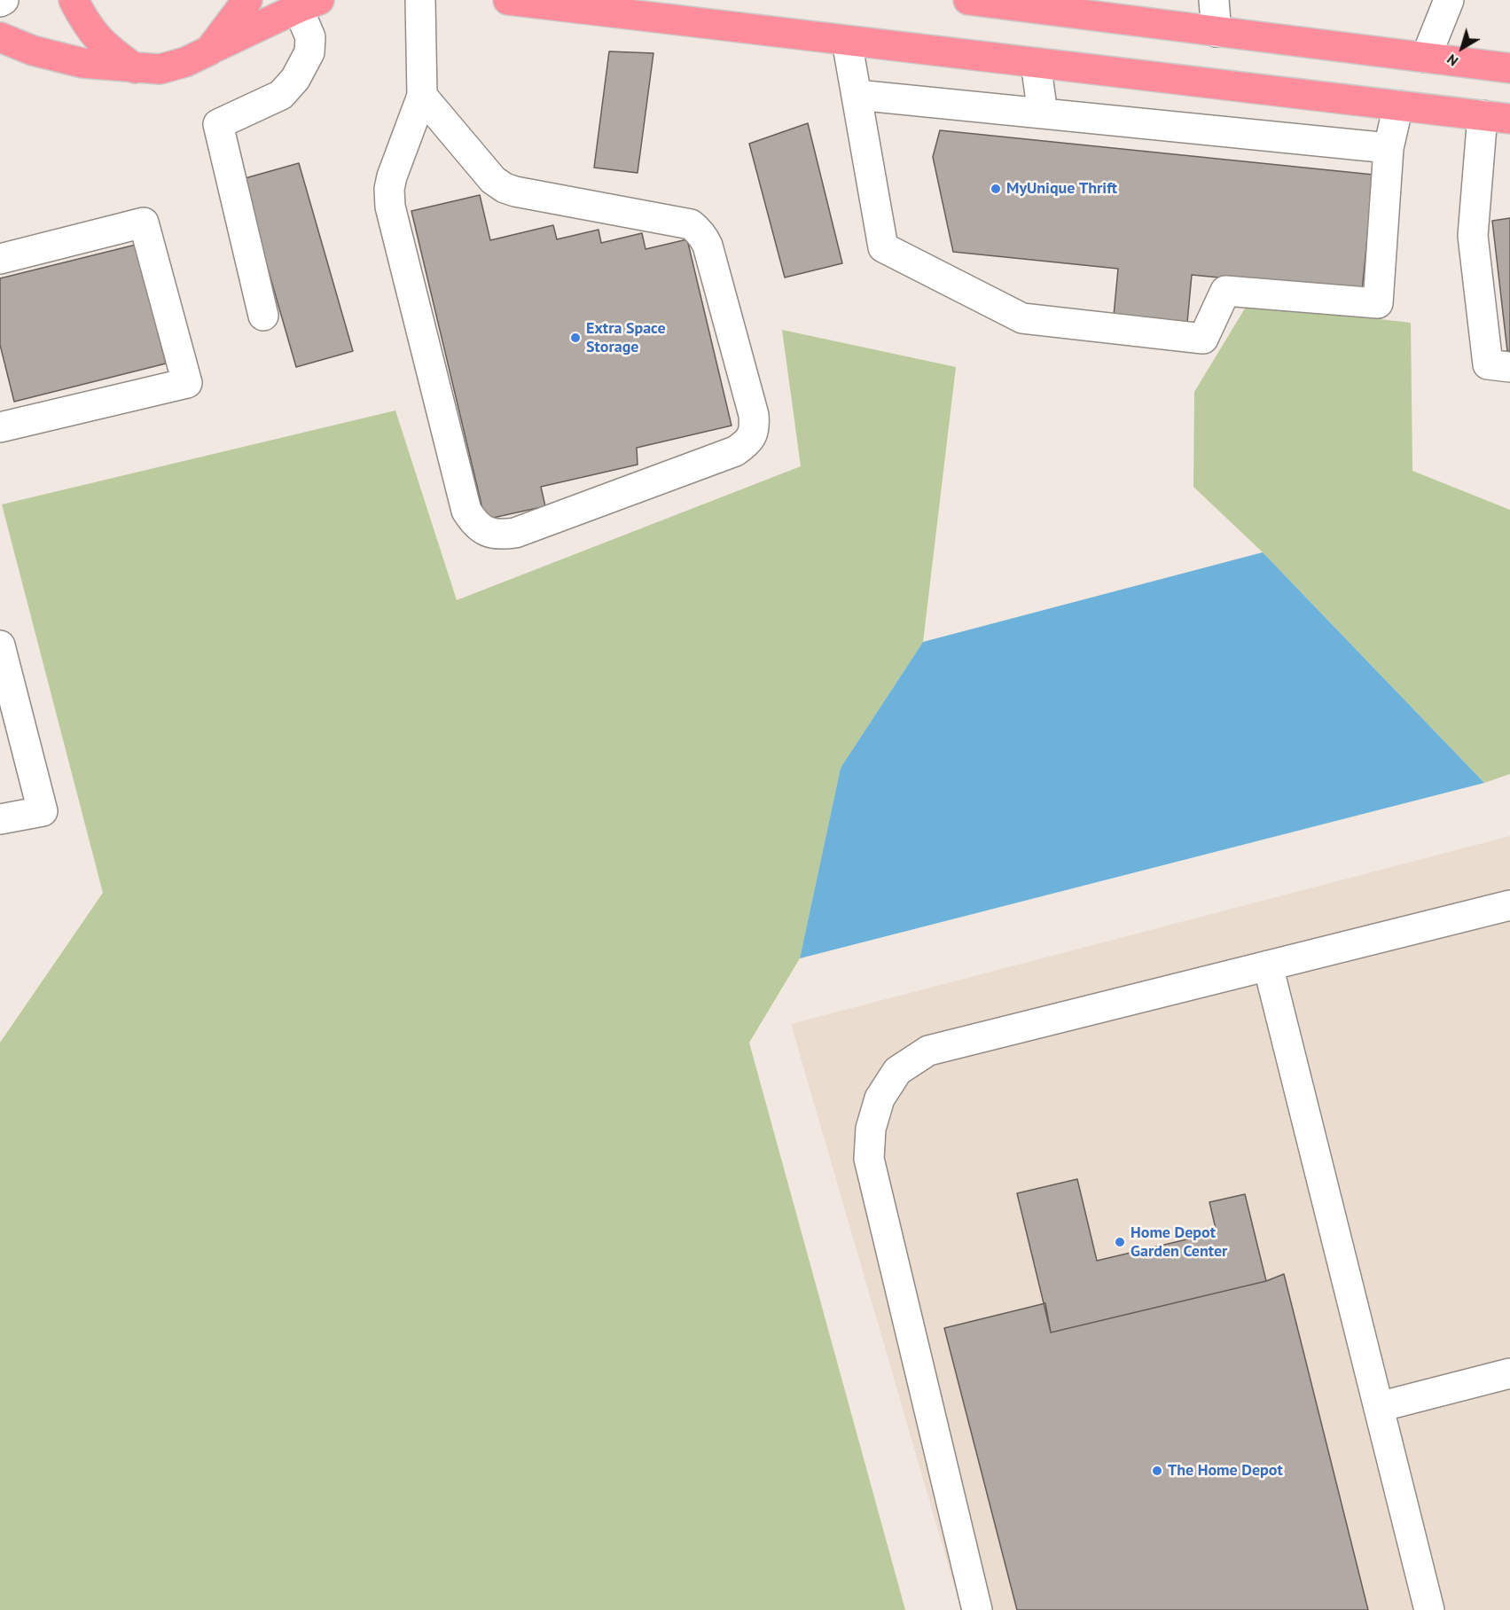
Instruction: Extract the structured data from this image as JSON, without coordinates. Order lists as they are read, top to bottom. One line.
{"places":["MyUnique Thrift","Extra Space Storage","Home Depot Garden Center","The Home Depot"],"north":"bottom left"}
